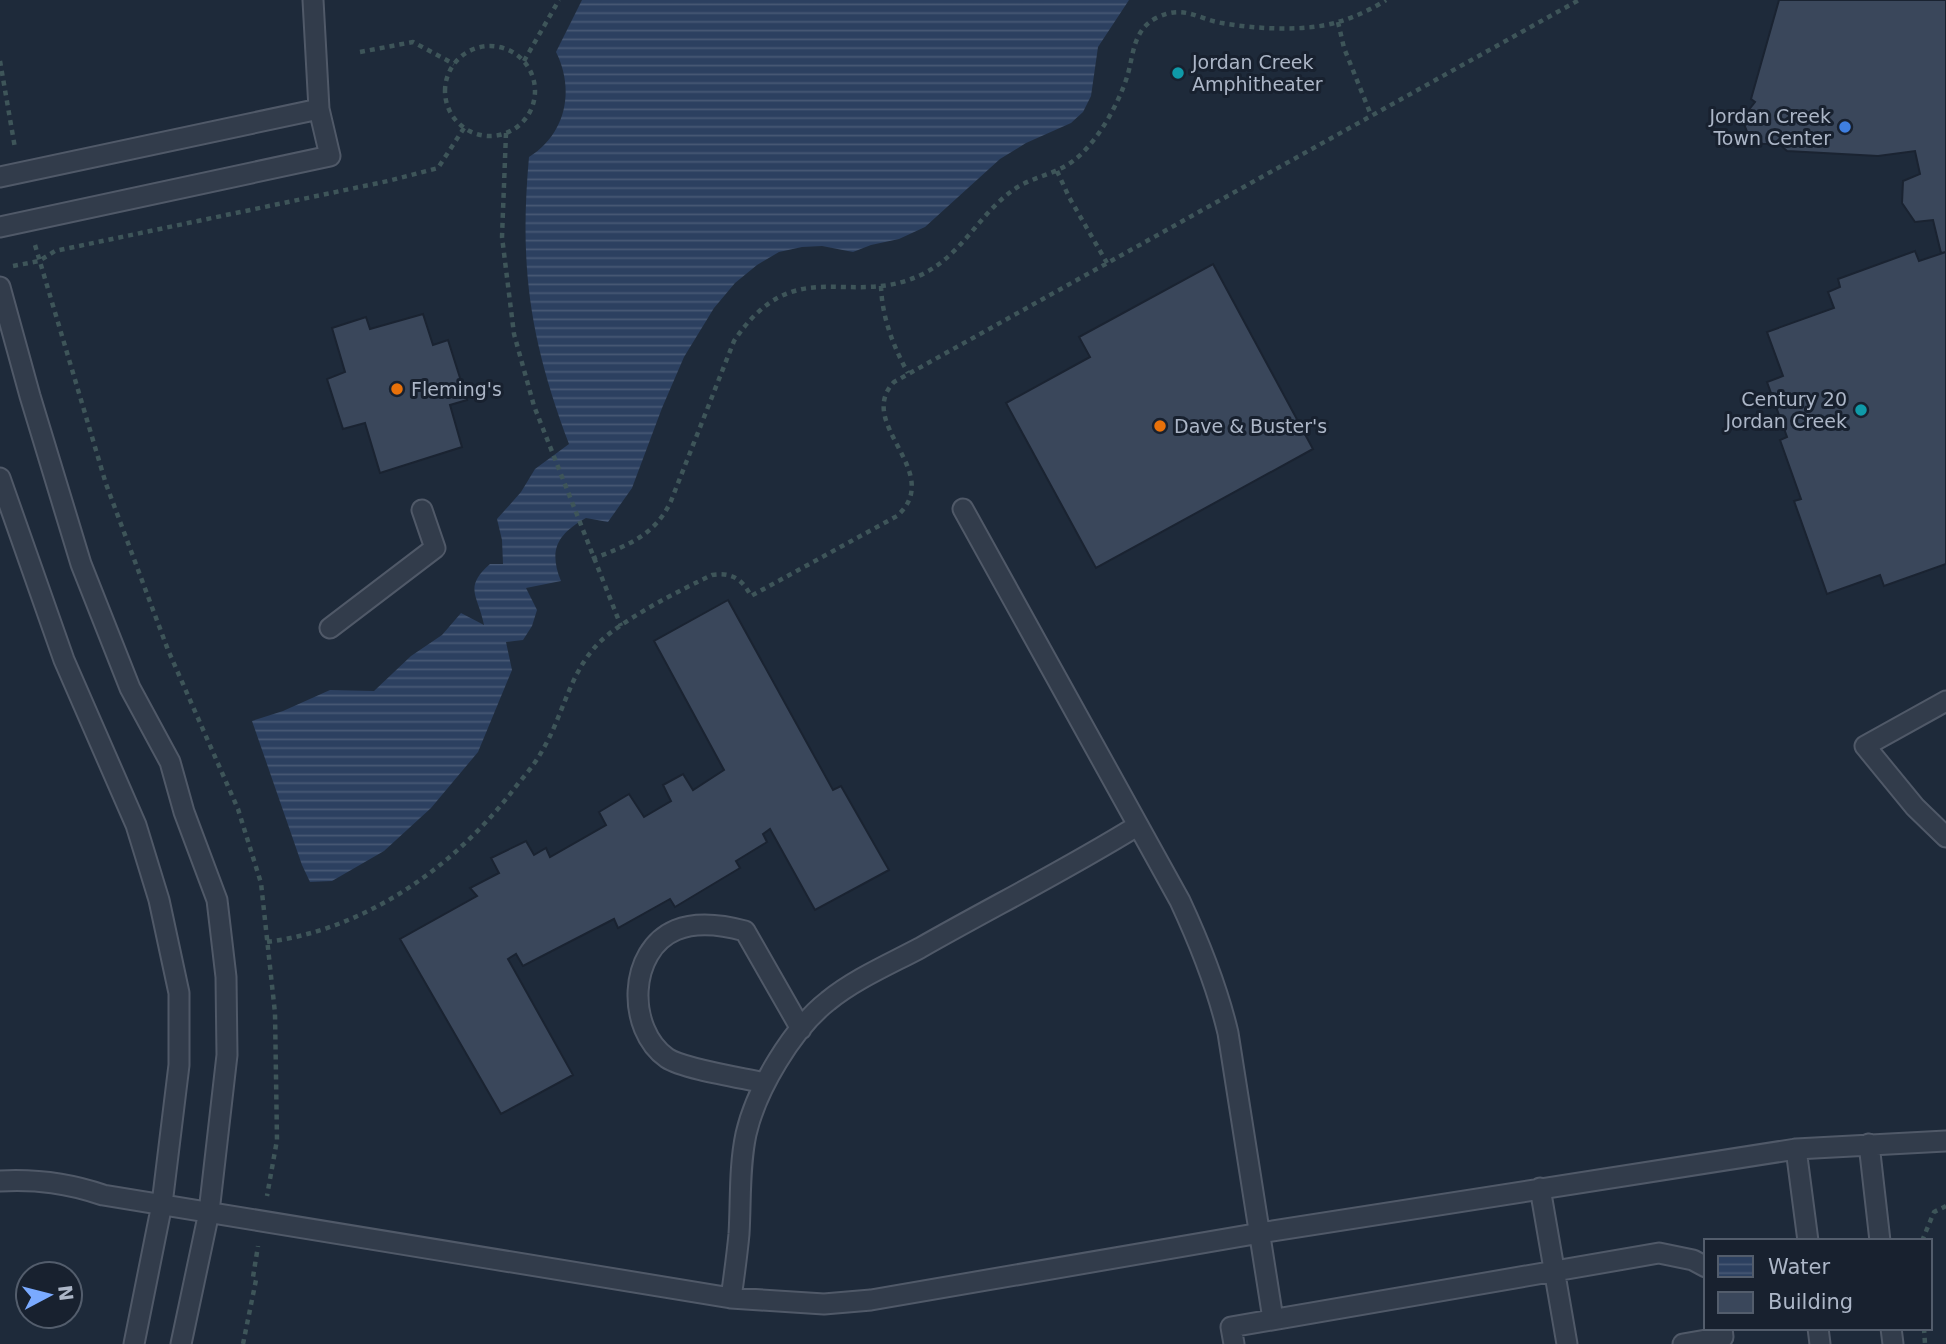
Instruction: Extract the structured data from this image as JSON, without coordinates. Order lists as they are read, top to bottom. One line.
{"places":["Jordan Creek Amphitheater","Jordan Creek Town Center","Fleming's","Century 20 Jordan Creek","Dave & Buster's"],"legend":["Water","Building"],"north":"right"}
